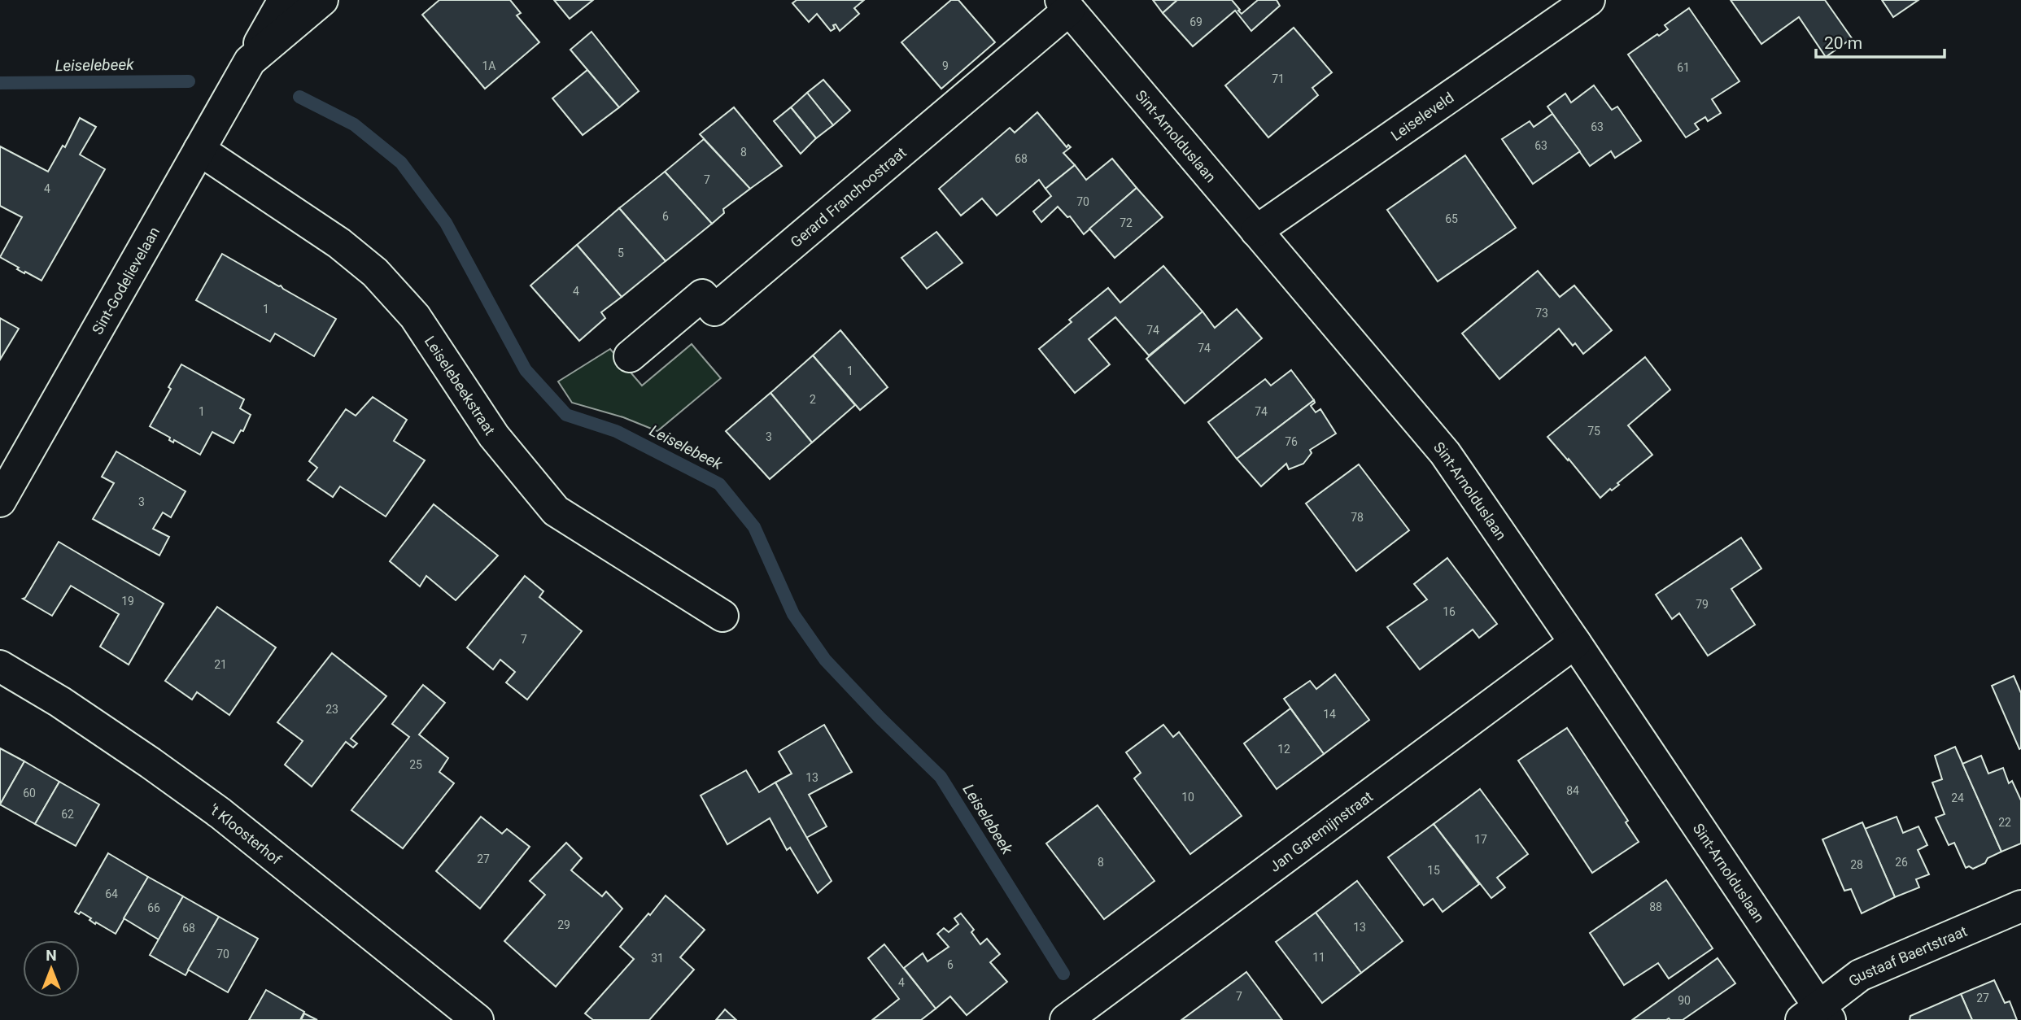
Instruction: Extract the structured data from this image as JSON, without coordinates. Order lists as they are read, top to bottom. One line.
{"streets":{"street":["Leiseleveld","Sint-Arnolduslaan","Gerard Franchoostraat","Sint-Godelievelaan","Leiselebeekstraat","Jan Garemijnstraat","'t Kloosterhof","Gustaaf Baertstraat"]},"crossings":[["Leiseleveld","Sint-Arnolduslaan"],["Sint-Arnolduslaan","Gerard Franchoostraat"],["Sint-Arnolduslaan","Jan Garemijnstraat"],["Sint-Arnolduslaan","Gustaaf Baertstraat"],["Sint-Godelievelaan","Leiselebeekstraat"]],"water":["Leiselebeek"],"house_numbers":["69","1A","9","61","71","63","63","8","68","7","4","70","6","65","72","5","4","1","73","74","74","1","2","1","74","75","3","76","3","78","19","79","16","7","21","23","14","12","25","13","84","60","10","24","62","22","17","27","8","26","28","15","64","88","66","29","13","68","70","11","31","6","4","7","27","90"],"scale_bar":"20 m","north":"top"}
